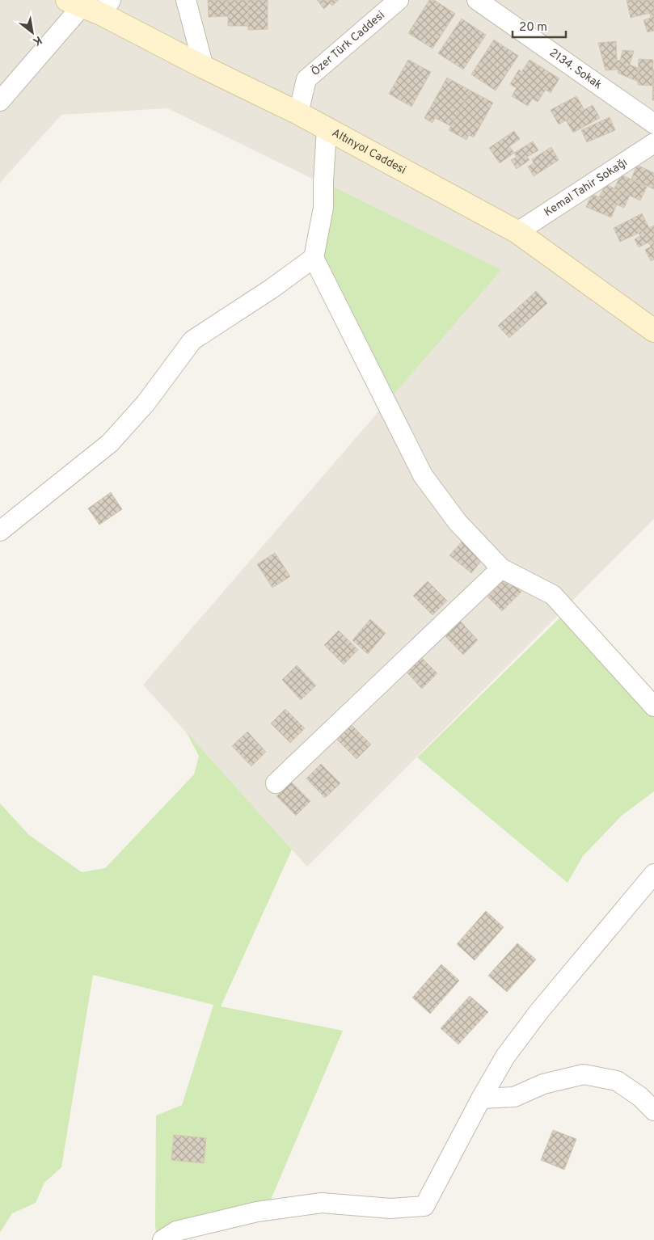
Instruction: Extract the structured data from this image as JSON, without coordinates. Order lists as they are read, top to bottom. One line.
{"streets":{"main road":["Altınyol Caddesi"],"street":["Özer Türk Caddesi","2134. Sokak","Kemal Tahir Sokağı"]},"crossings":[["Özer Türk Caddesi","Altınyol Caddesi"],["Altınyol Caddesi","Kemal Tahir Sokağı"]],"scale_bar":"20 m","north":"bottom right"}
